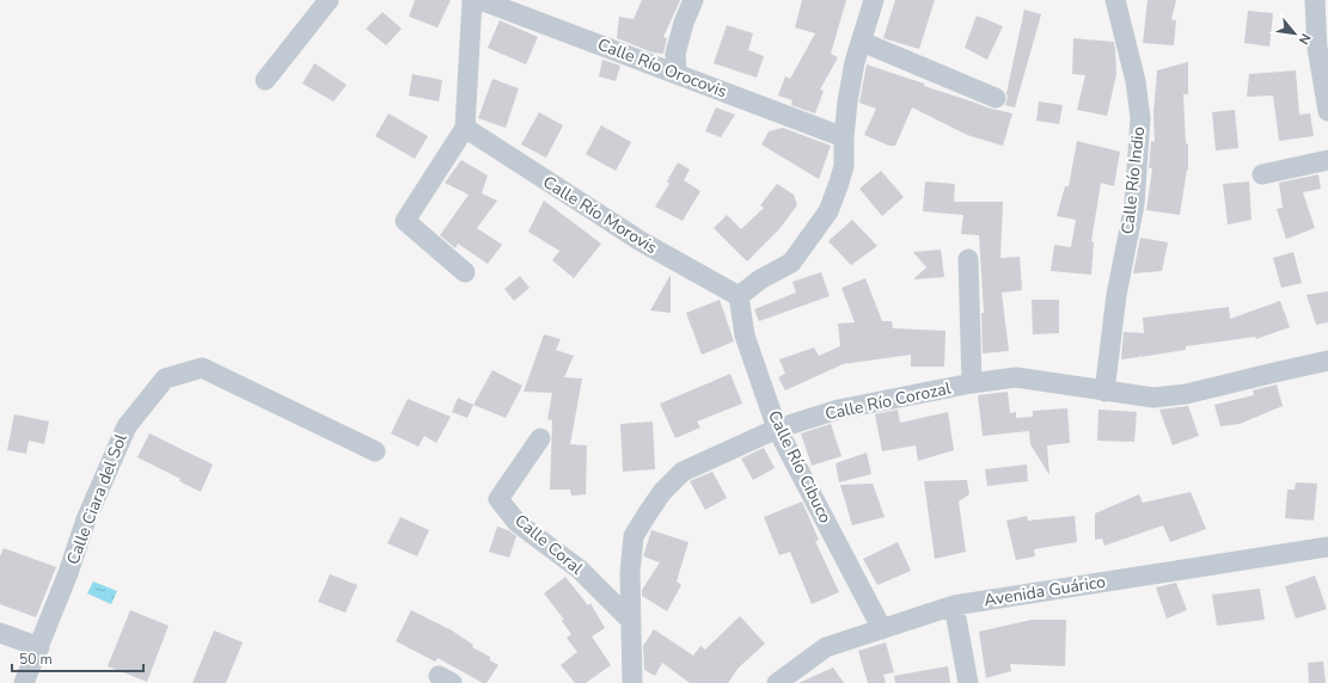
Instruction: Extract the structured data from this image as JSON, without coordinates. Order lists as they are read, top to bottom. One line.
{"streets":{"street":["Calle Río Orocovis","Calle Río Indio","Calle Río Morovis","Calle Río Corozal","Calle Río Cibuco","Calle Ciara del Sol","Calle Coral","Avenida Guárico"]},"crossings":[["Calle Río Indio","Calle Río Corozal"],["Calle Río Morovis","Calle Río Cibuco"],["Calle Río Corozal","Calle Río Cibuco"],["Calle Río Corozal","Calle Coral"],["Calle Río Cibuco","Avenida Guárico"]],"scale_bar":"50 m","north":"bottom right"}
